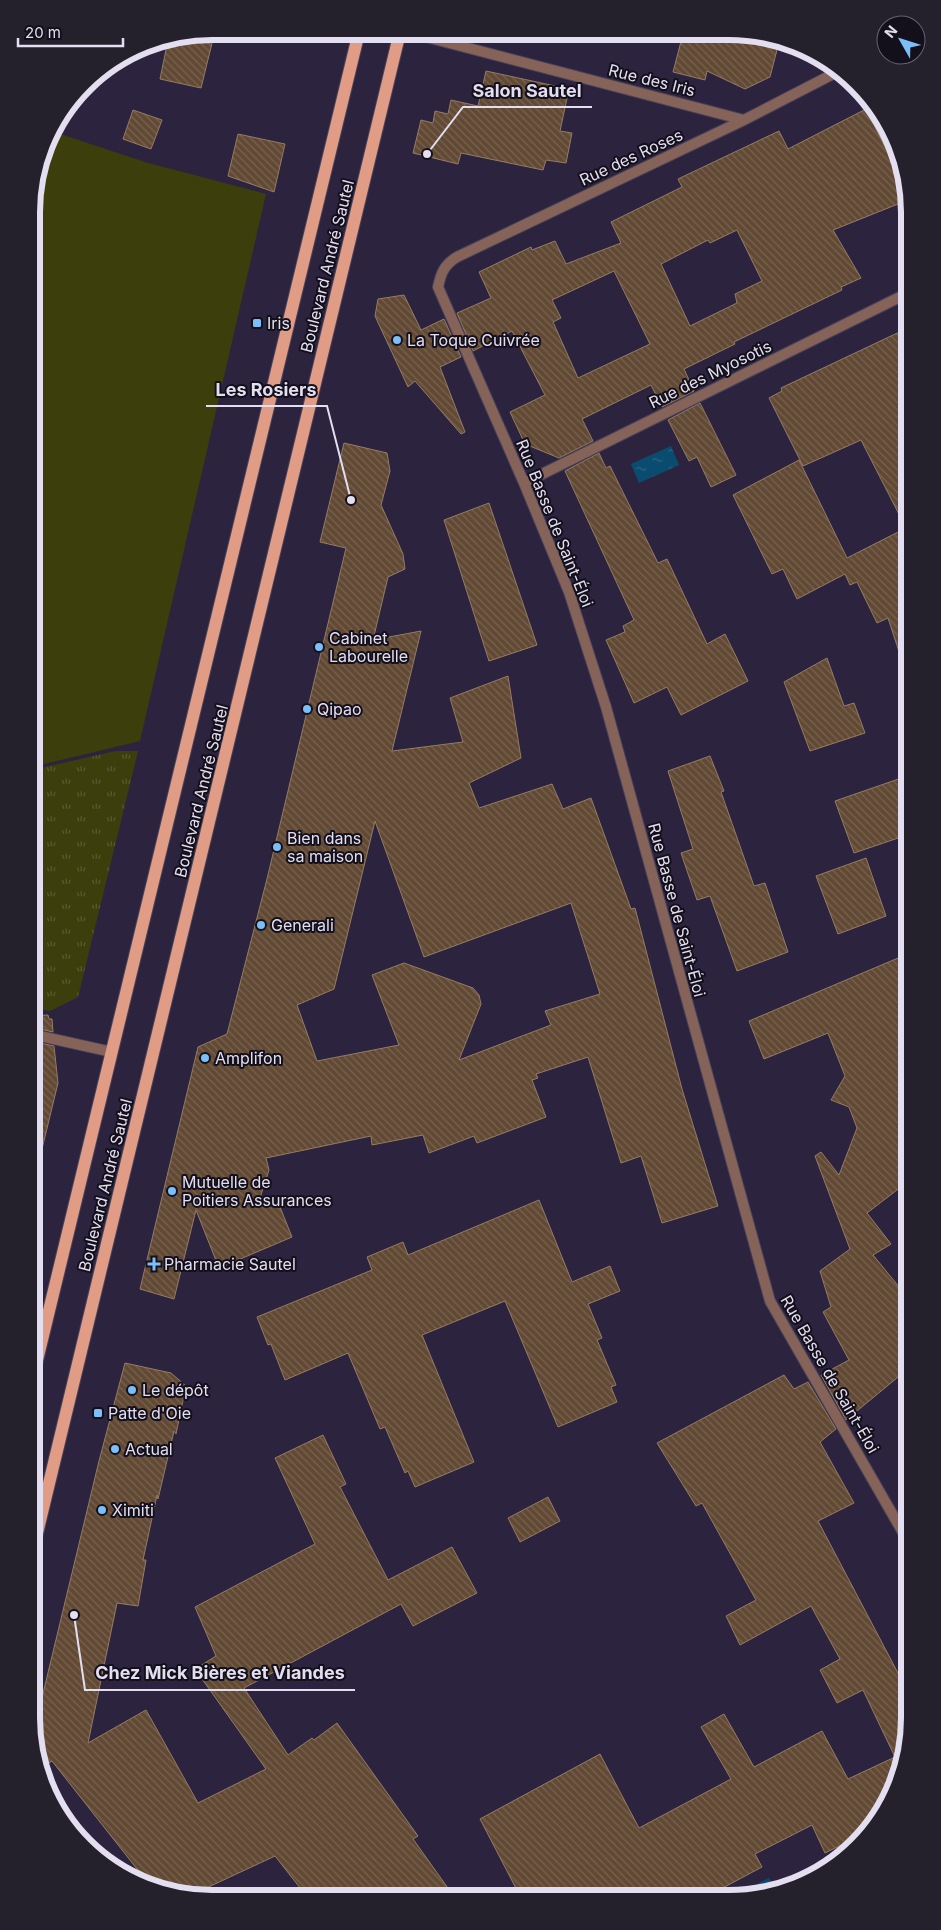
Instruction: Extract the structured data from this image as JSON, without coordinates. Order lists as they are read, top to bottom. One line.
{"streets":{"main road":["Boulevard André Sautel"],"street":["Rue des Iris","Rue des Roses","Rue des Myosotis","Rue Basse de Saint-Éloi"]},"crossings":[["Rue des Iris","Rue des Roses"],["Rue des Roses","Rue Basse de Saint-Éloi"],["Rue des Myosotis","Rue Basse de Saint-Éloi"]],"places":{"other":["Salon Sautel","La Toque Cuivrée","Les Rosiers","Cabinet Labourelle","Qipao","Bien dans sa maison","Generali","Amplifon","Mutuelle de Poitiers Assurances","Le dépôt","Actual","Ximiti","Chez Mick Bières et Viandes"],"transit":["Iris","Patte d'Oie"],"health":["Pharmacie Sautel"]},"scale_bar":"20 m","north":"top left"}
